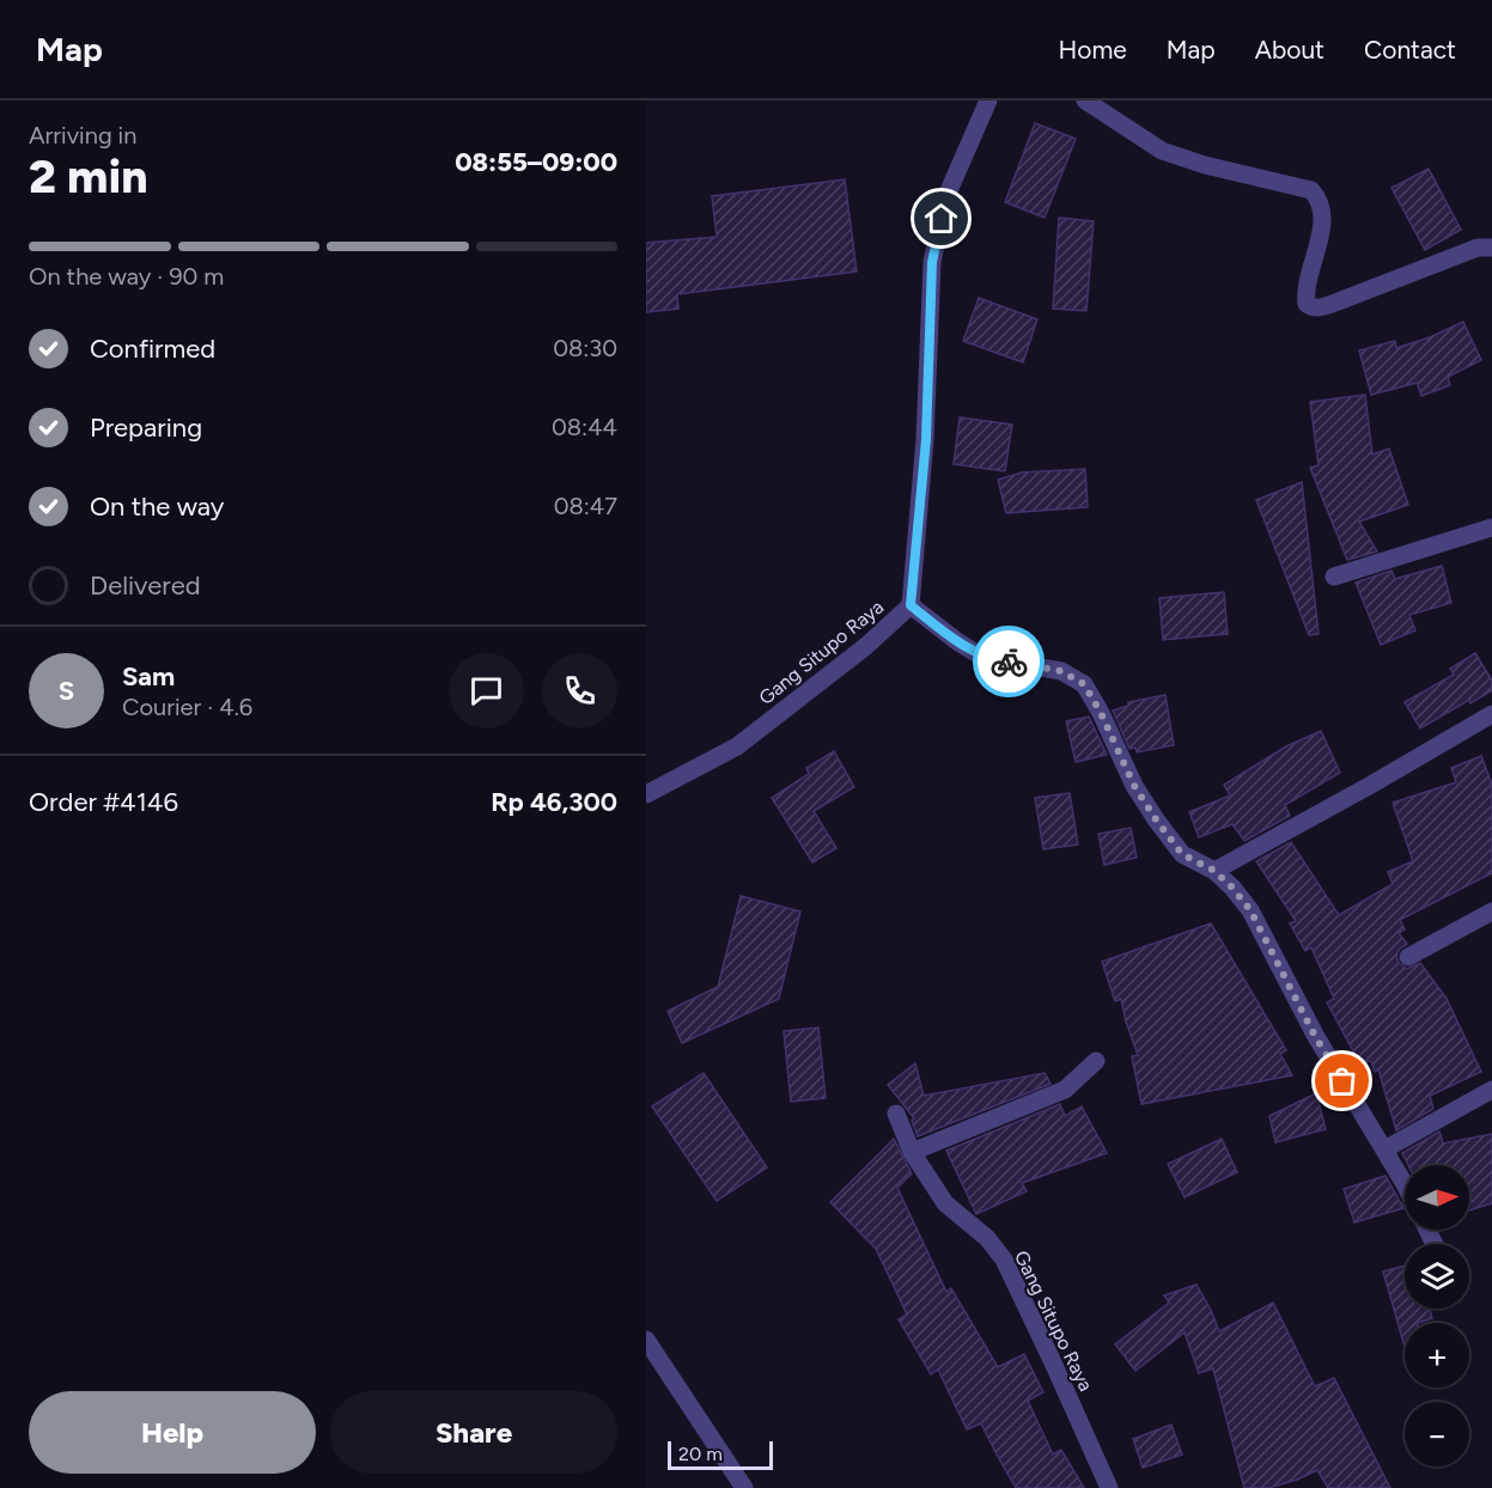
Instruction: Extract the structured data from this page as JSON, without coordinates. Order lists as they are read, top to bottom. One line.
{"streets":{"street":["Gang Situpo Raya"]},"scale_bar":"20 m","north":"right","page":{"header":"Map","nav":["Home","Map","About","Contact"],"heading":["2 min","Arriving in","08:55–09:00"],"panel":["Sam","Courier · 4.6","Order #4146","Rp 46,300"],"bar":"On the way · 90 m","list":[["Confirmed","08:30"],["Preparing","08:44"],["On the way","08:47"],"Delivered"],"round":"S","map_buttons":["+","−"],"buttons":["Help","Share"],"scale":"20 m"}}
